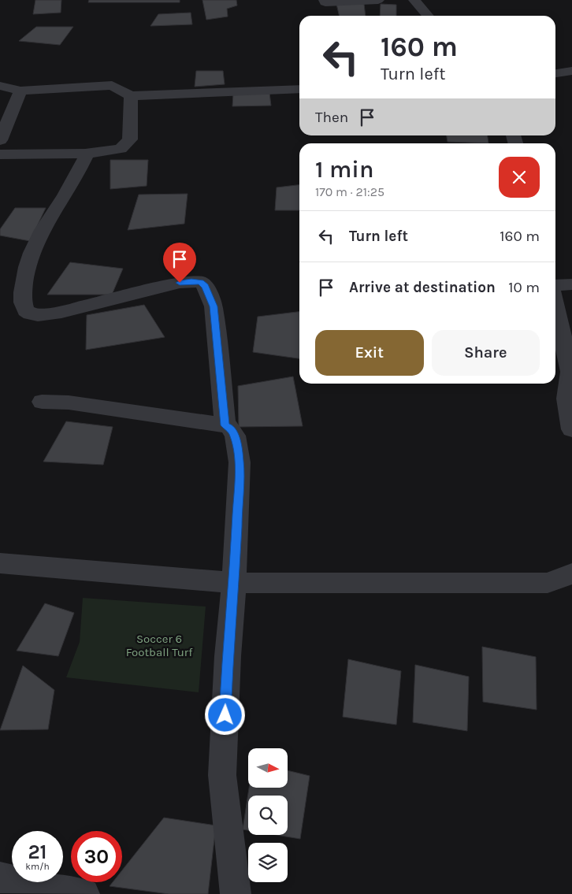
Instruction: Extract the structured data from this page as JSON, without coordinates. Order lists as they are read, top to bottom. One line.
{"parks":["Soccer 6 Football Turf"],"north":"right","page":{"turn":["160 m","Turn left"],"then":"Then","heading":["1 min","170 m · 21:25"],"list":[{"name":"Turn left","value":"160 m"},{"name":"Arrive at destination","value":"10 m"}],"buttons":["Exit","Share"],"speed":"21 km/h","limit":"30"}}
